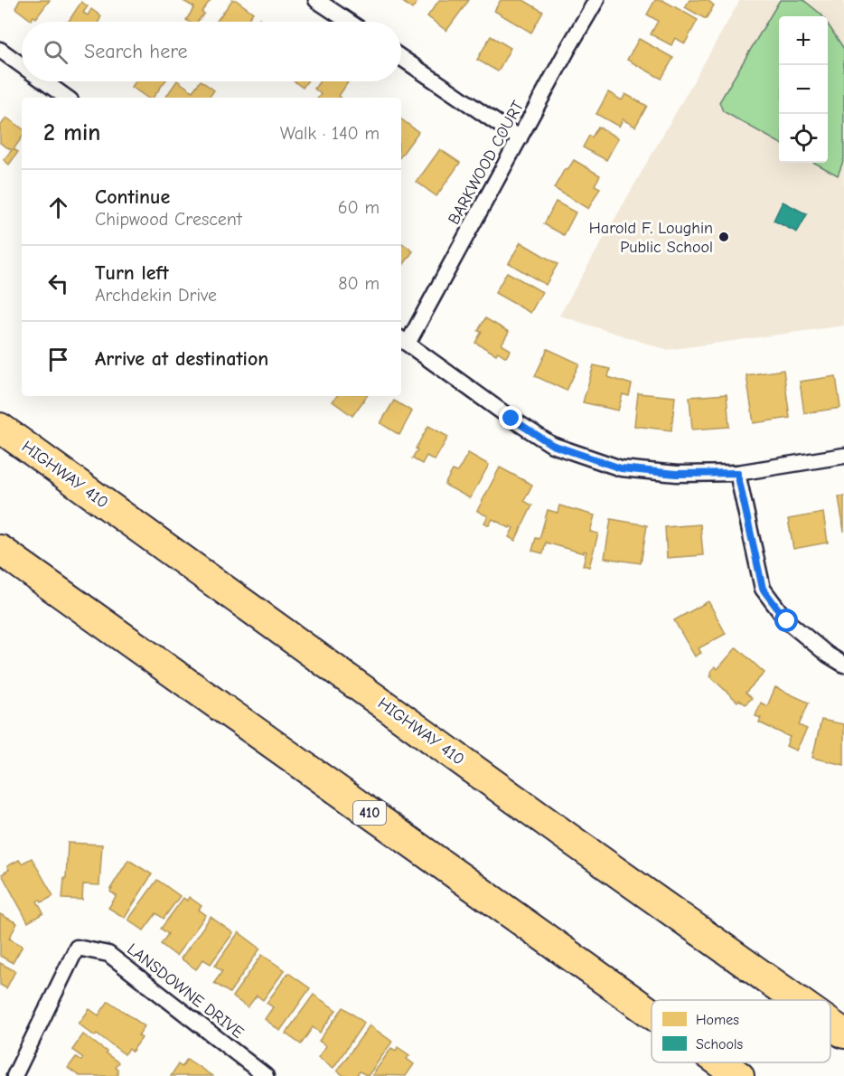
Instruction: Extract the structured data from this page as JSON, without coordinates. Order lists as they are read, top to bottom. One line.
{"streets":{"highway":["HIGHWAY 410","410"],"street":["BARKWOOD COURT","LANSDOWNE DRIVE"]},"places":["Harold F. Loughin Public School"],"legend":["Homes","Schools"],"page":{"map_buttons":["+","−"],"search":"Search here","heading":["2 min","Walk · 140 m"],"list":[["Continue","Chipwood Crescent","60 m"],["Turn left","Archdekin Drive","80 m"],"Arrive at destination"]}}
